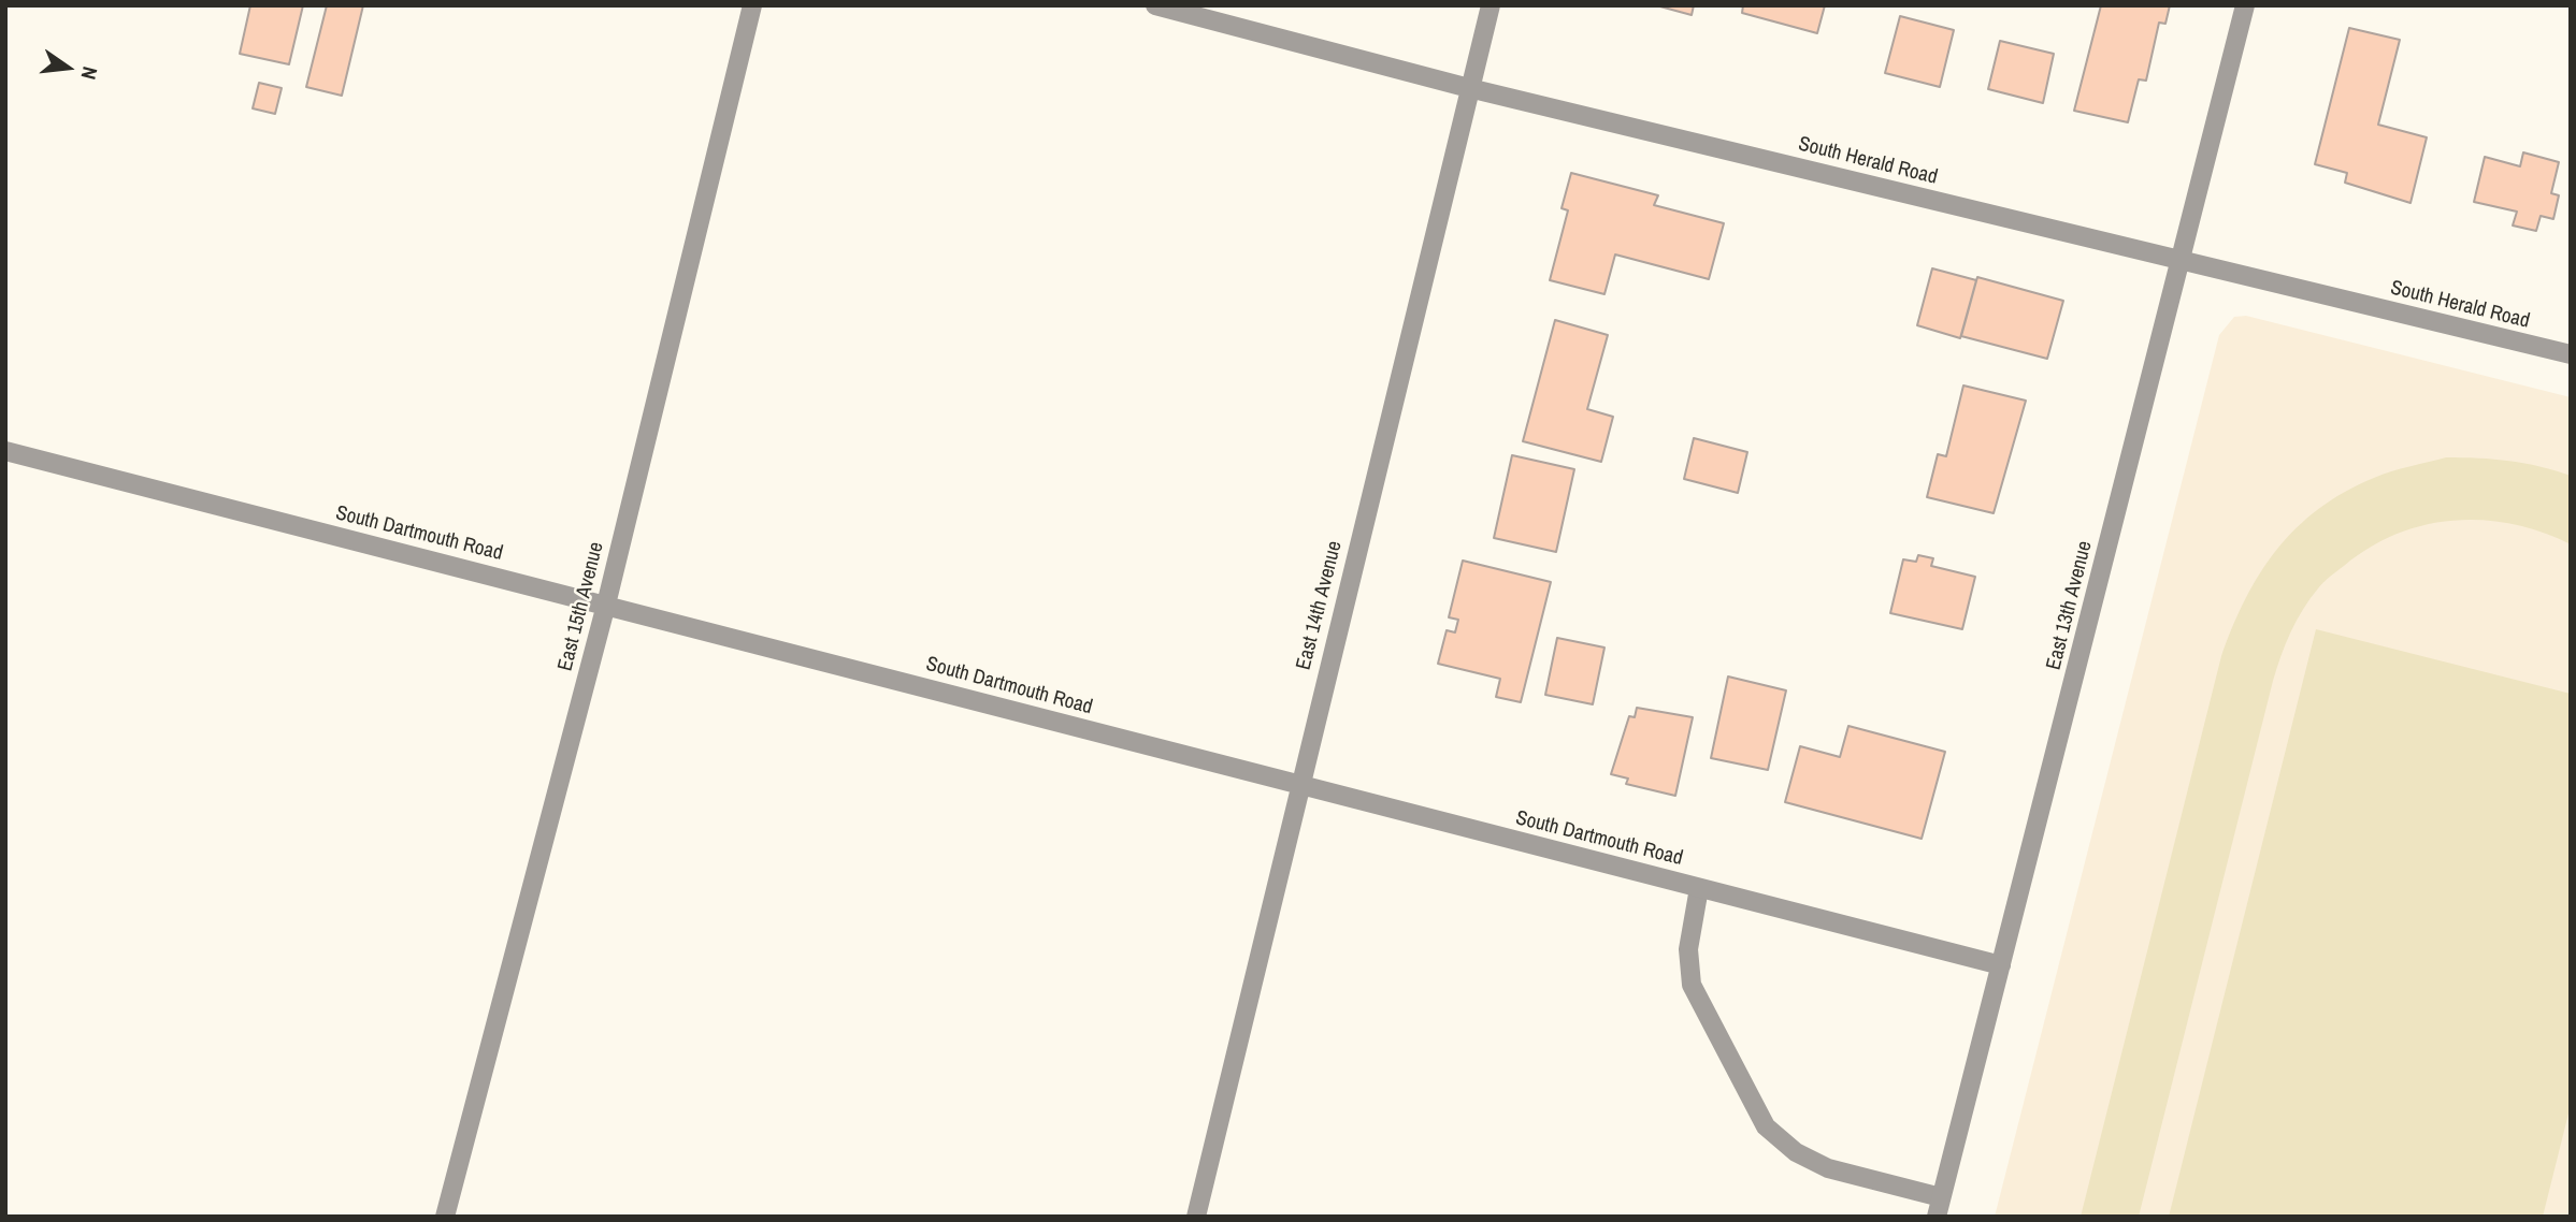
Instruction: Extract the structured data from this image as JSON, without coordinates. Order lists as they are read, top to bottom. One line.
{"streets":{"street":["South Herald Road","South Dartmouth Road","East 14th Avenue","East 13th Avenue","East 15th Avenue"]},"crossings":[["South Herald Road","East 14th Avenue"],["South Herald Road","East 13th Avenue"],["South Dartmouth Road","East 14th Avenue"],["South Dartmouth Road","East 13th Avenue"],["South Dartmouth Road","East 15th Avenue"]],"north":"right"}
